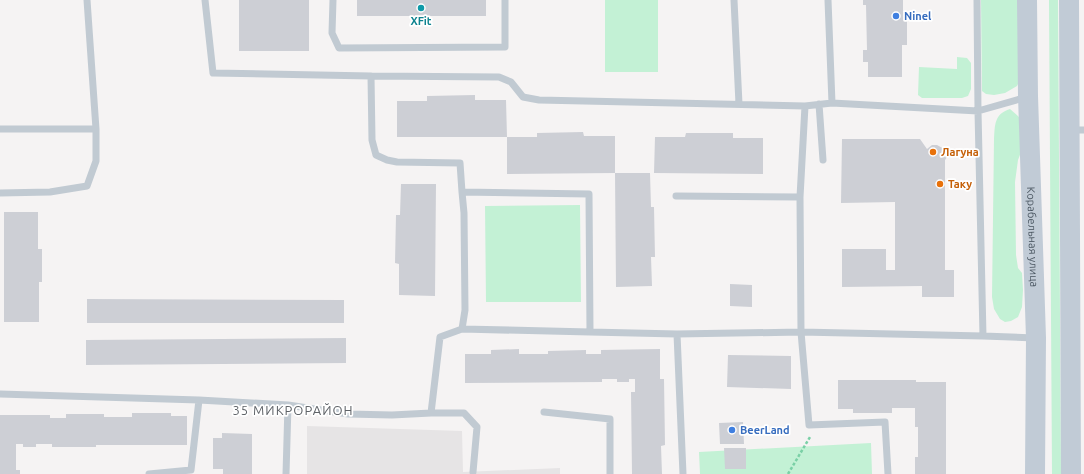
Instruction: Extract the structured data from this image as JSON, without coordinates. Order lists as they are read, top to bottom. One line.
{"streets":{"main road":["Корабельная улица"]},"districts":["35 МИКРОРАЙОН"],"places":["XFit","Ninel","Лагуна","Таку","BeerLand"]}
